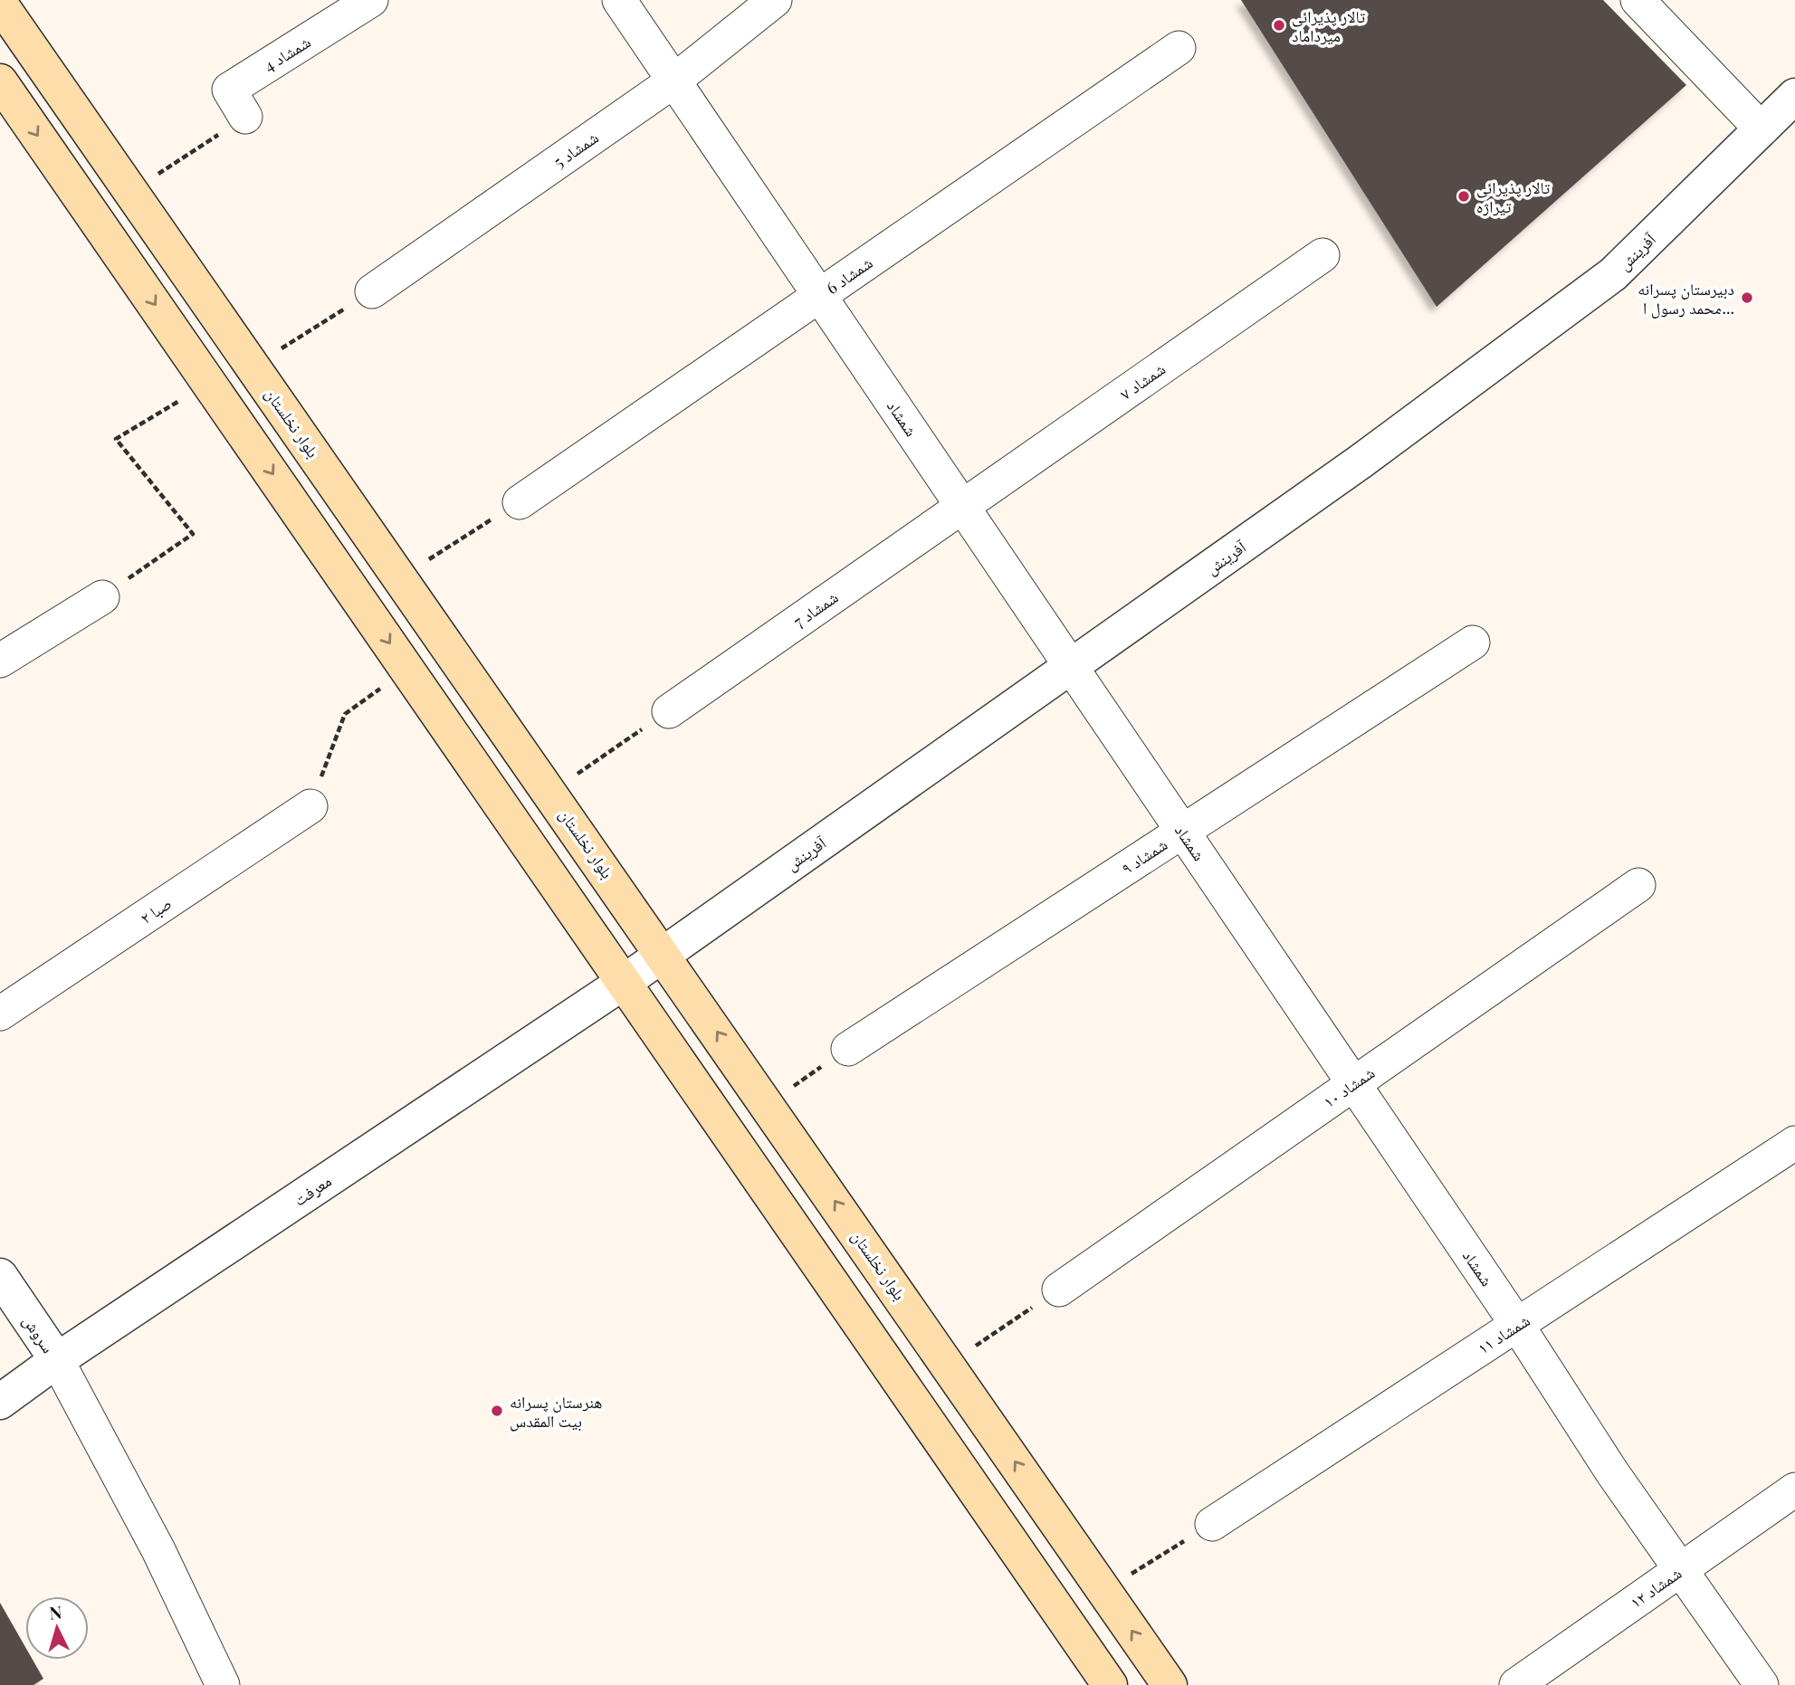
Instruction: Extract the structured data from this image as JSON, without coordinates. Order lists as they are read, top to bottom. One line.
{"streets":{"main road":["بلوار نخلستان"],"street":["شمشاد 4","شمشاد 5","آفرینش","شمشاد 6","شمشاد ۷","شمشاد","شمشاد 7","شمشاد ۹","صبا ۲","شمشاد ۱۰","معرفت","سروش","شمشاد ۱۱","شمشاد ۱۲"]},"crossings":[["شمشاد 5","شمشاد"],["آفرینش","شمشاد"],["آفرینش","بلوار نخلستان"],["آفرینش","معرفت"],["شمشاد 6","شمشاد"],["شمشاد ۷","شمشاد"],["شمشاد ۷","شمشاد 7"],["شمشاد","شمشاد 7"],["شمشاد","شمشاد ۹"],["شمشاد","شمشاد ۱۰"],["شمشاد","شمشاد ۱۱"],["شمشاد","شمشاد ۱۲"],["معرفت","سروش"]],"places":["تالار پذیرائی میرداماد","تالار پذیرائی تیراژه","دبیرستان پسرانه محمد رسول ا...","هنرستان پسرانه بیت المقدس"],"north":"top"}
